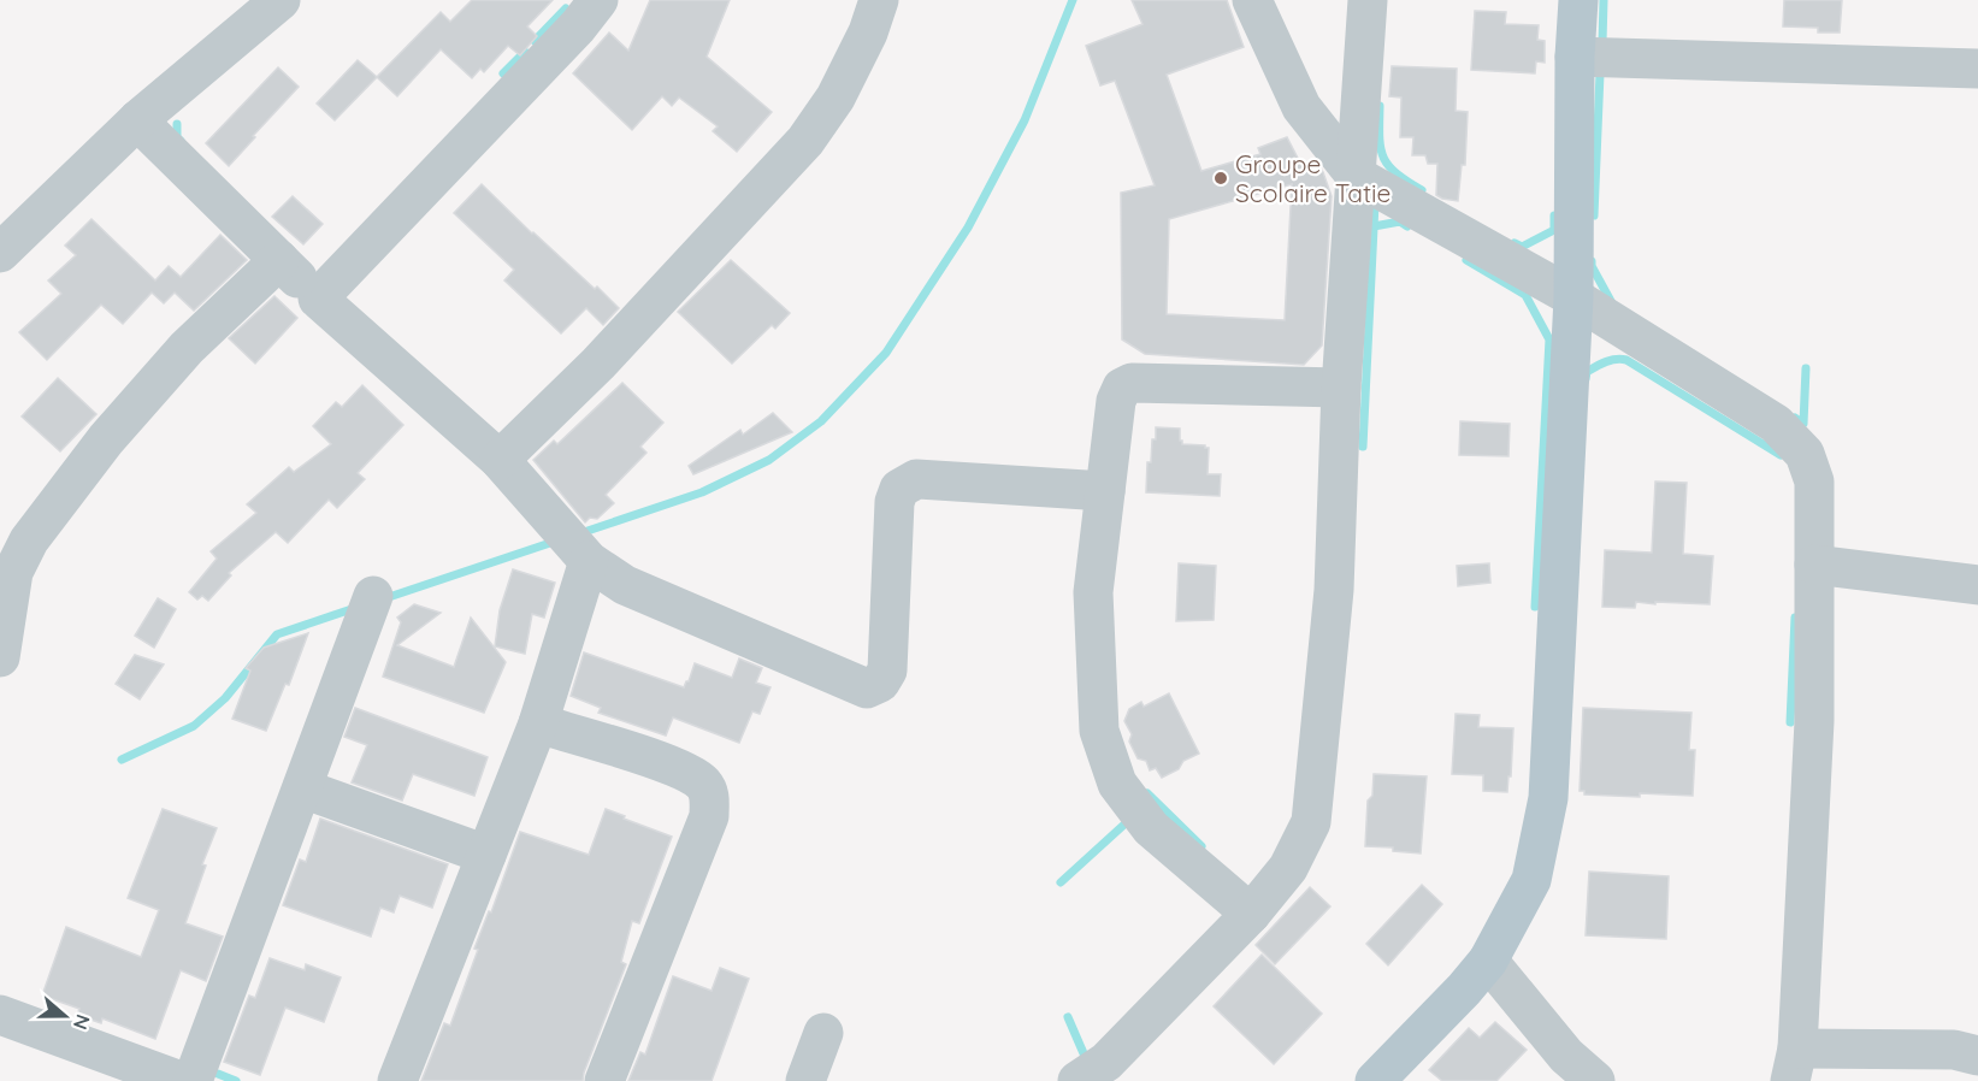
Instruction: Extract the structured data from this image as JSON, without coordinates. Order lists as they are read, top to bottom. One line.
{"places":["Groupe Scolaire Tatie"],"north":"right"}
